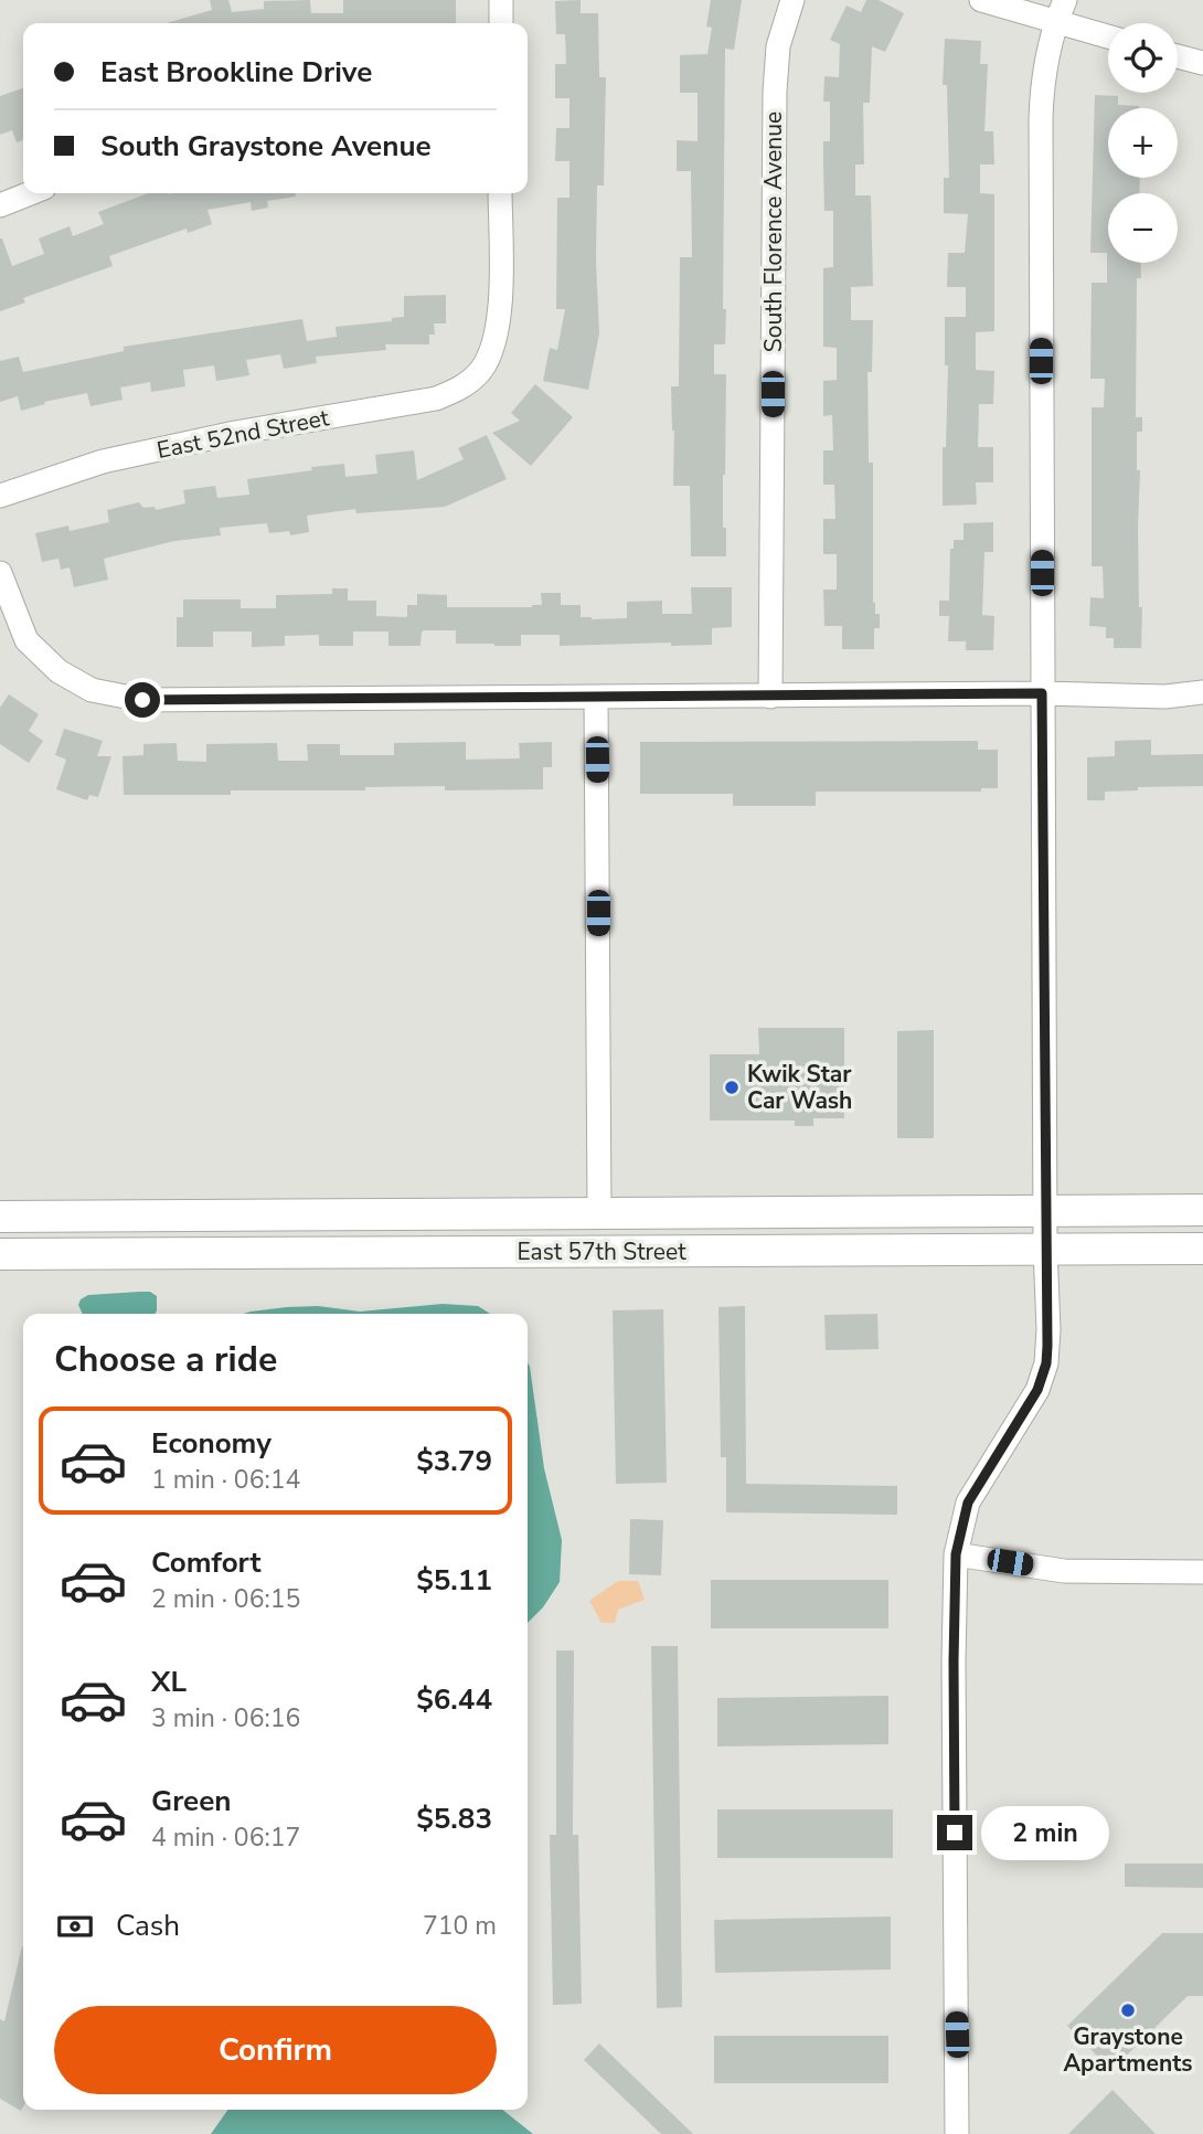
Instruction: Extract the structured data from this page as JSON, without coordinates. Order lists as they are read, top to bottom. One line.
{"streets":{"main road":["East 57th Street"],"street":["South Florence Avenue","East 52nd Street"]},"places":["Kwik Star Car Wash","Graystone Apartments"],"page":{"map_buttons":["+","−"],"banner":["East Brookline Drive","South Graystone Avenue"],"heading":"Choose a ride","list":[{"name":"Economy","note":"1 min · 06:14","value":"$3.79"},{"name":"Comfort","note":"2 min · 06:15","value":"$5.11"},{"name":"XL","note":"3 min · 06:16","value":"$6.44"},{"name":"Green","note":"4 min · 06:17","value":"$5.83"}],"bubble":"2 min","pay":["Cash","710 m"],"buttons":"Confirm"}}
